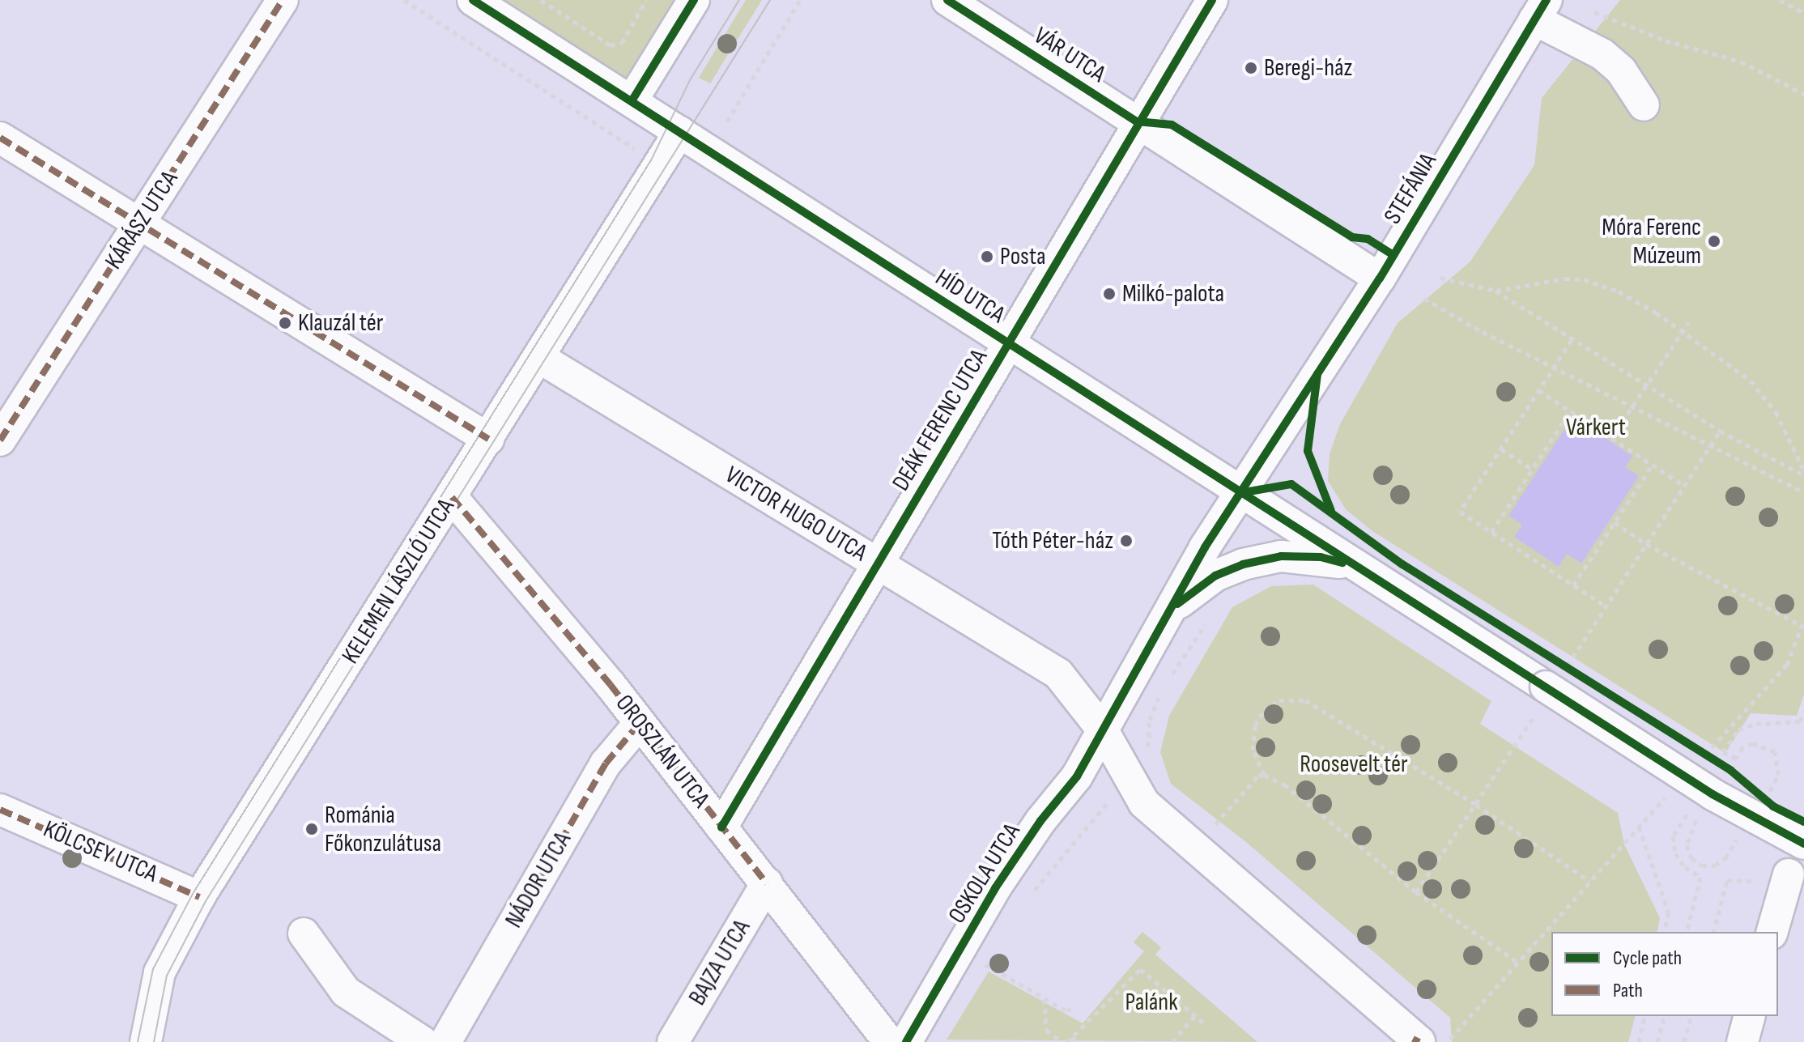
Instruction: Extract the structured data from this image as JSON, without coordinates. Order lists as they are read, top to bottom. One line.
{"streets":{"street":["VÁR UTCA","STEFÁNIA","KÁRÁSZ UTCA","HÍD UTCA","DEÁK FERENC UTCA","VICTOR HUGO UTCA","KELEMEN LÁSZLÓ UTCA","OROSZLÁN UTCA","KÖLCSEY UTCA","OSKOLA UTCA","NÁDOR UTCA","BAJZA UTCA"]},"crossings":[["VÁR UTCA","STEFÁNIA"],["VÁR UTCA","DEÁK FERENC UTCA"],["STEFÁNIA","HÍD UTCA"],["HÍD UTCA","DEÁK FERENC UTCA"],["HÍD UTCA","KELEMEN LÁSZLÓ UTCA"],["DEÁK FERENC UTCA","VICTOR HUGO UTCA"],["DEÁK FERENC UTCA","OROSZLÁN UTCA"],["VICTOR HUGO UTCA","KELEMEN LÁSZLÓ UTCA"],["VICTOR HUGO UTCA","OSKOLA UTCA"],["KELEMEN LÁSZLÓ UTCA","OROSZLÁN UTCA"],["KELEMEN LÁSZLÓ UTCA","KÖLCSEY UTCA"],["OROSZLÁN UTCA","NÁDOR UTCA"],["OROSZLÁN UTCA","BAJZA UTCA"]],"parks":["Várkert","Roosevelt tér","Palánk"],"places":["Beregi-ház","Móra Ferenc Múzeum","Posta","Milkó-palota","Klauzál tér","Tóth Péter-ház","Románia Főkonzulátusa"],"legend":["Cycle path","Path"]}
